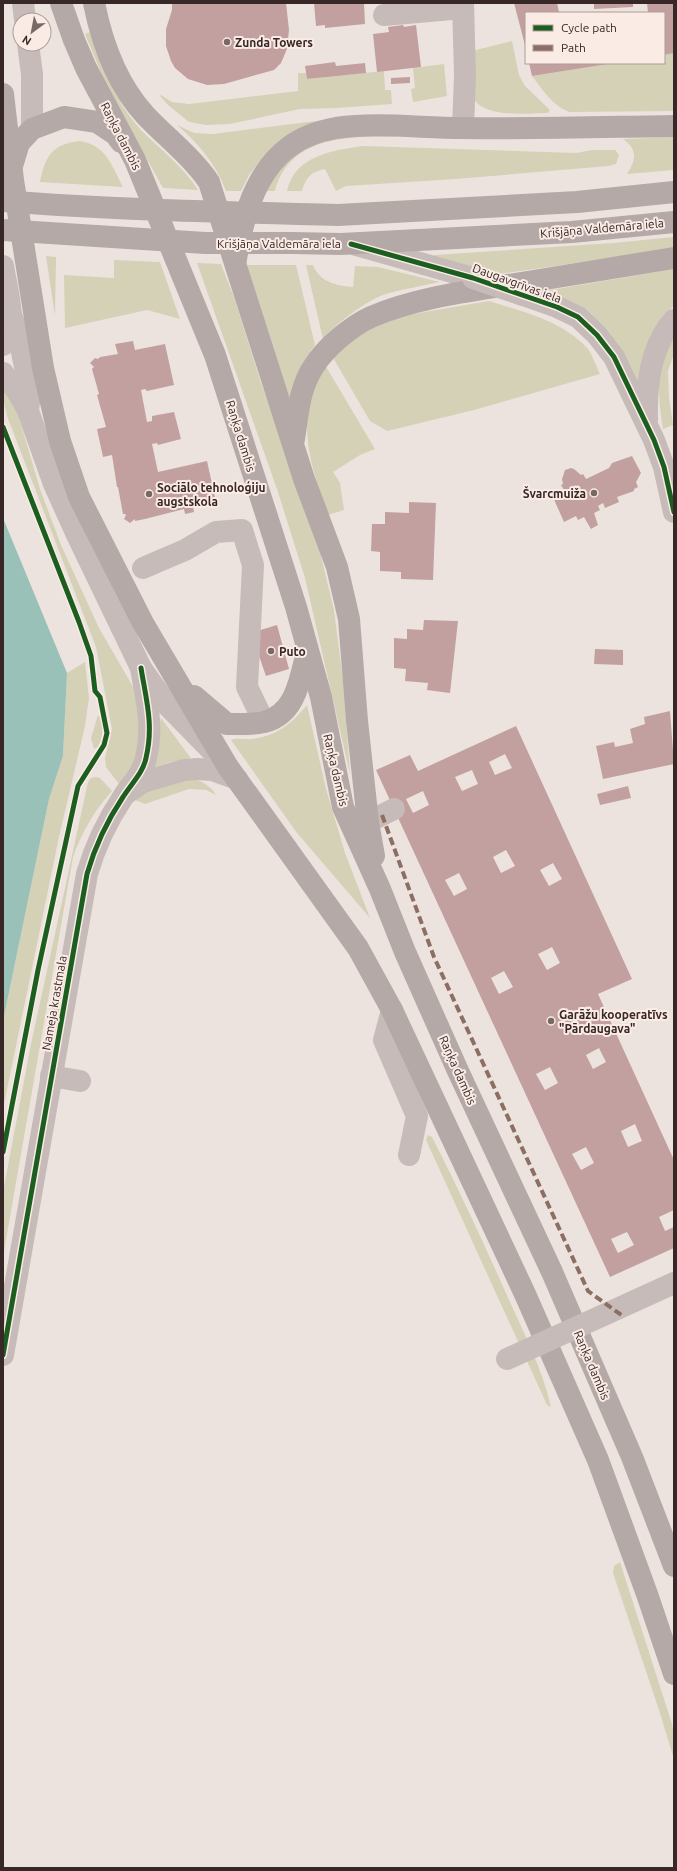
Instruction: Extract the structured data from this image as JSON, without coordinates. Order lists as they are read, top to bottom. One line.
{"streets":{"main road":["Raņķa dambis","Krišjāņa Valdemāra iela"],"street":["Daugavgrīvas iela","Nameja krastmala"]},"crossings":[["Krišjāņa Valdemāra iela","Daugavgrīvas iela"]],"places":["Zunda Towers","Švarcmuiža","Sociālo tehnoloģiju augstskola","Puto","Garāžu kooperatīvs \"Pārdaugava\""],"legend":["Cycle path","Path"],"north":"bottom left"}
